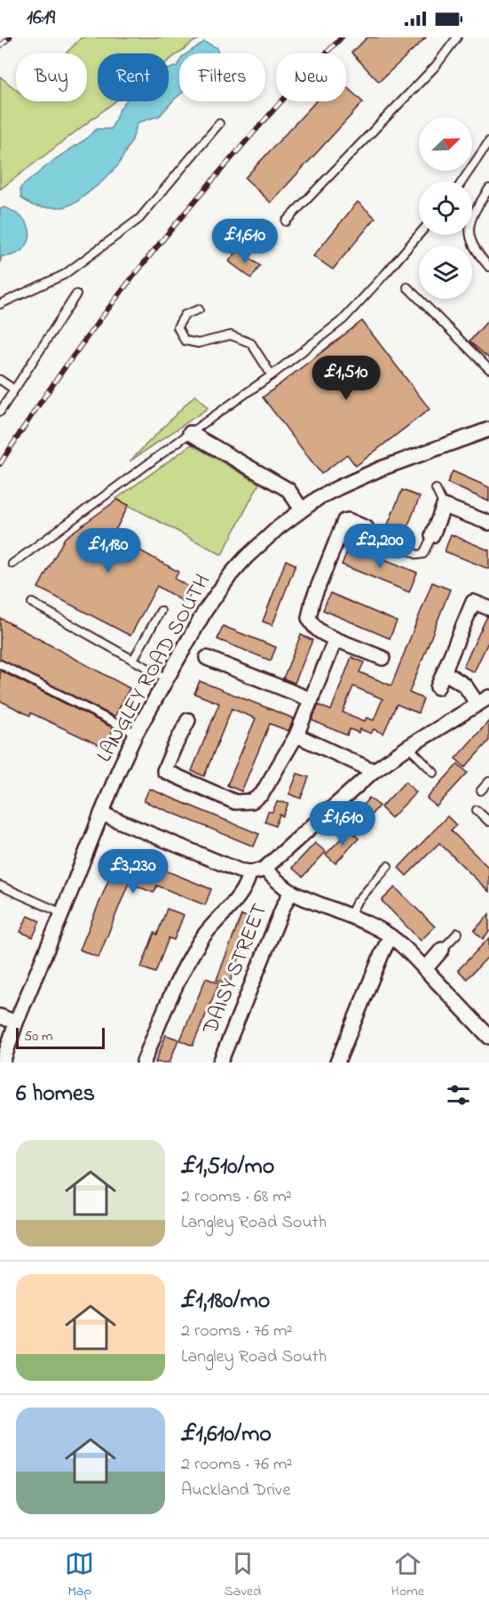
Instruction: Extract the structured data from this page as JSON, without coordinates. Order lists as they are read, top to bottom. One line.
{"streets":{"street":["LANGLEY ROAD SOUTH","DAISY STREET"]},"scale_bar":"50 m","north":"top right","page":{"status":"16:19","chip":["Buy","Rent","Filters","New"],"price":["£1,610","£1,510","£2,200","£1,180","£1,610","£3,230"],"scale":"50 m","heading":"6 homes","list":[{"name":"£1,510/mo","note":"2 rooms · 68 m² · Langley Road South"},{"name":"£1,180/mo","note":"2 rooms · 76 m² · Langley Road South"},{"name":"£1,610/mo","note":"2 rooms · 76 m² · Auckland Drive"}],"tabs":["Map","Saved","Home"]}}
